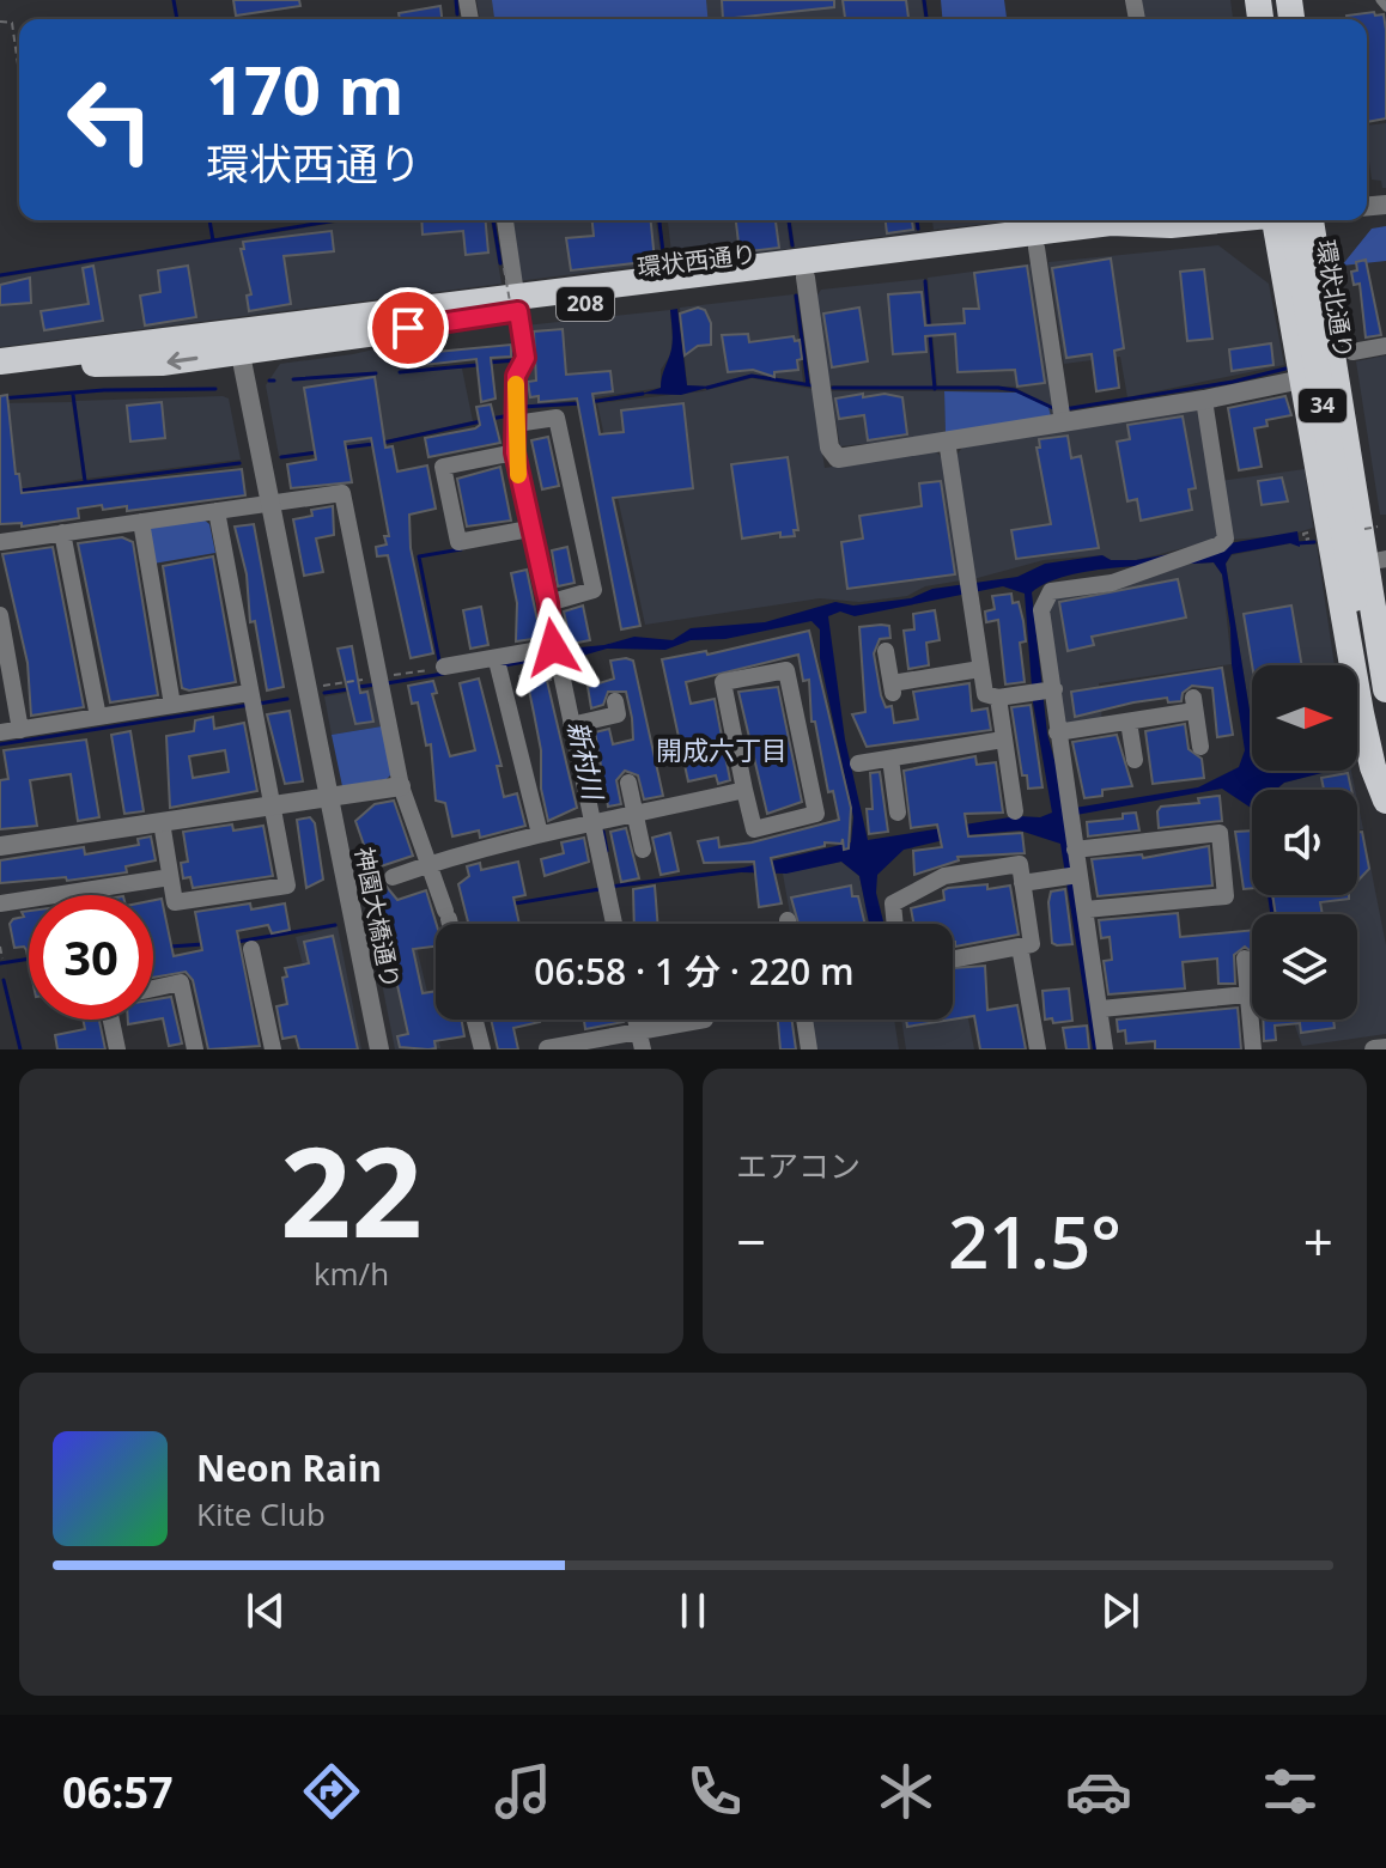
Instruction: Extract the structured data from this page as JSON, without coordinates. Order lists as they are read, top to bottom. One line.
{"streets":{"highway":["環状西通り","環状北通り","208","34"],"street":["神園大橋通り"]},"crossings":[["環状西通り","神園大橋通り"]],"districts":["開成六丁目"],"water":["新村川"],"north":"right","page":{"turn":["170 m","環状西通り"],"limit":"30","trip":"06:58 · 1 分 · 220 m","tile":[["22","km/h"],"エアコン"],"heat":["−","21.5°","+"],"song":["Neon Rain","Kite Club"],"tabs":"06:57"}}
